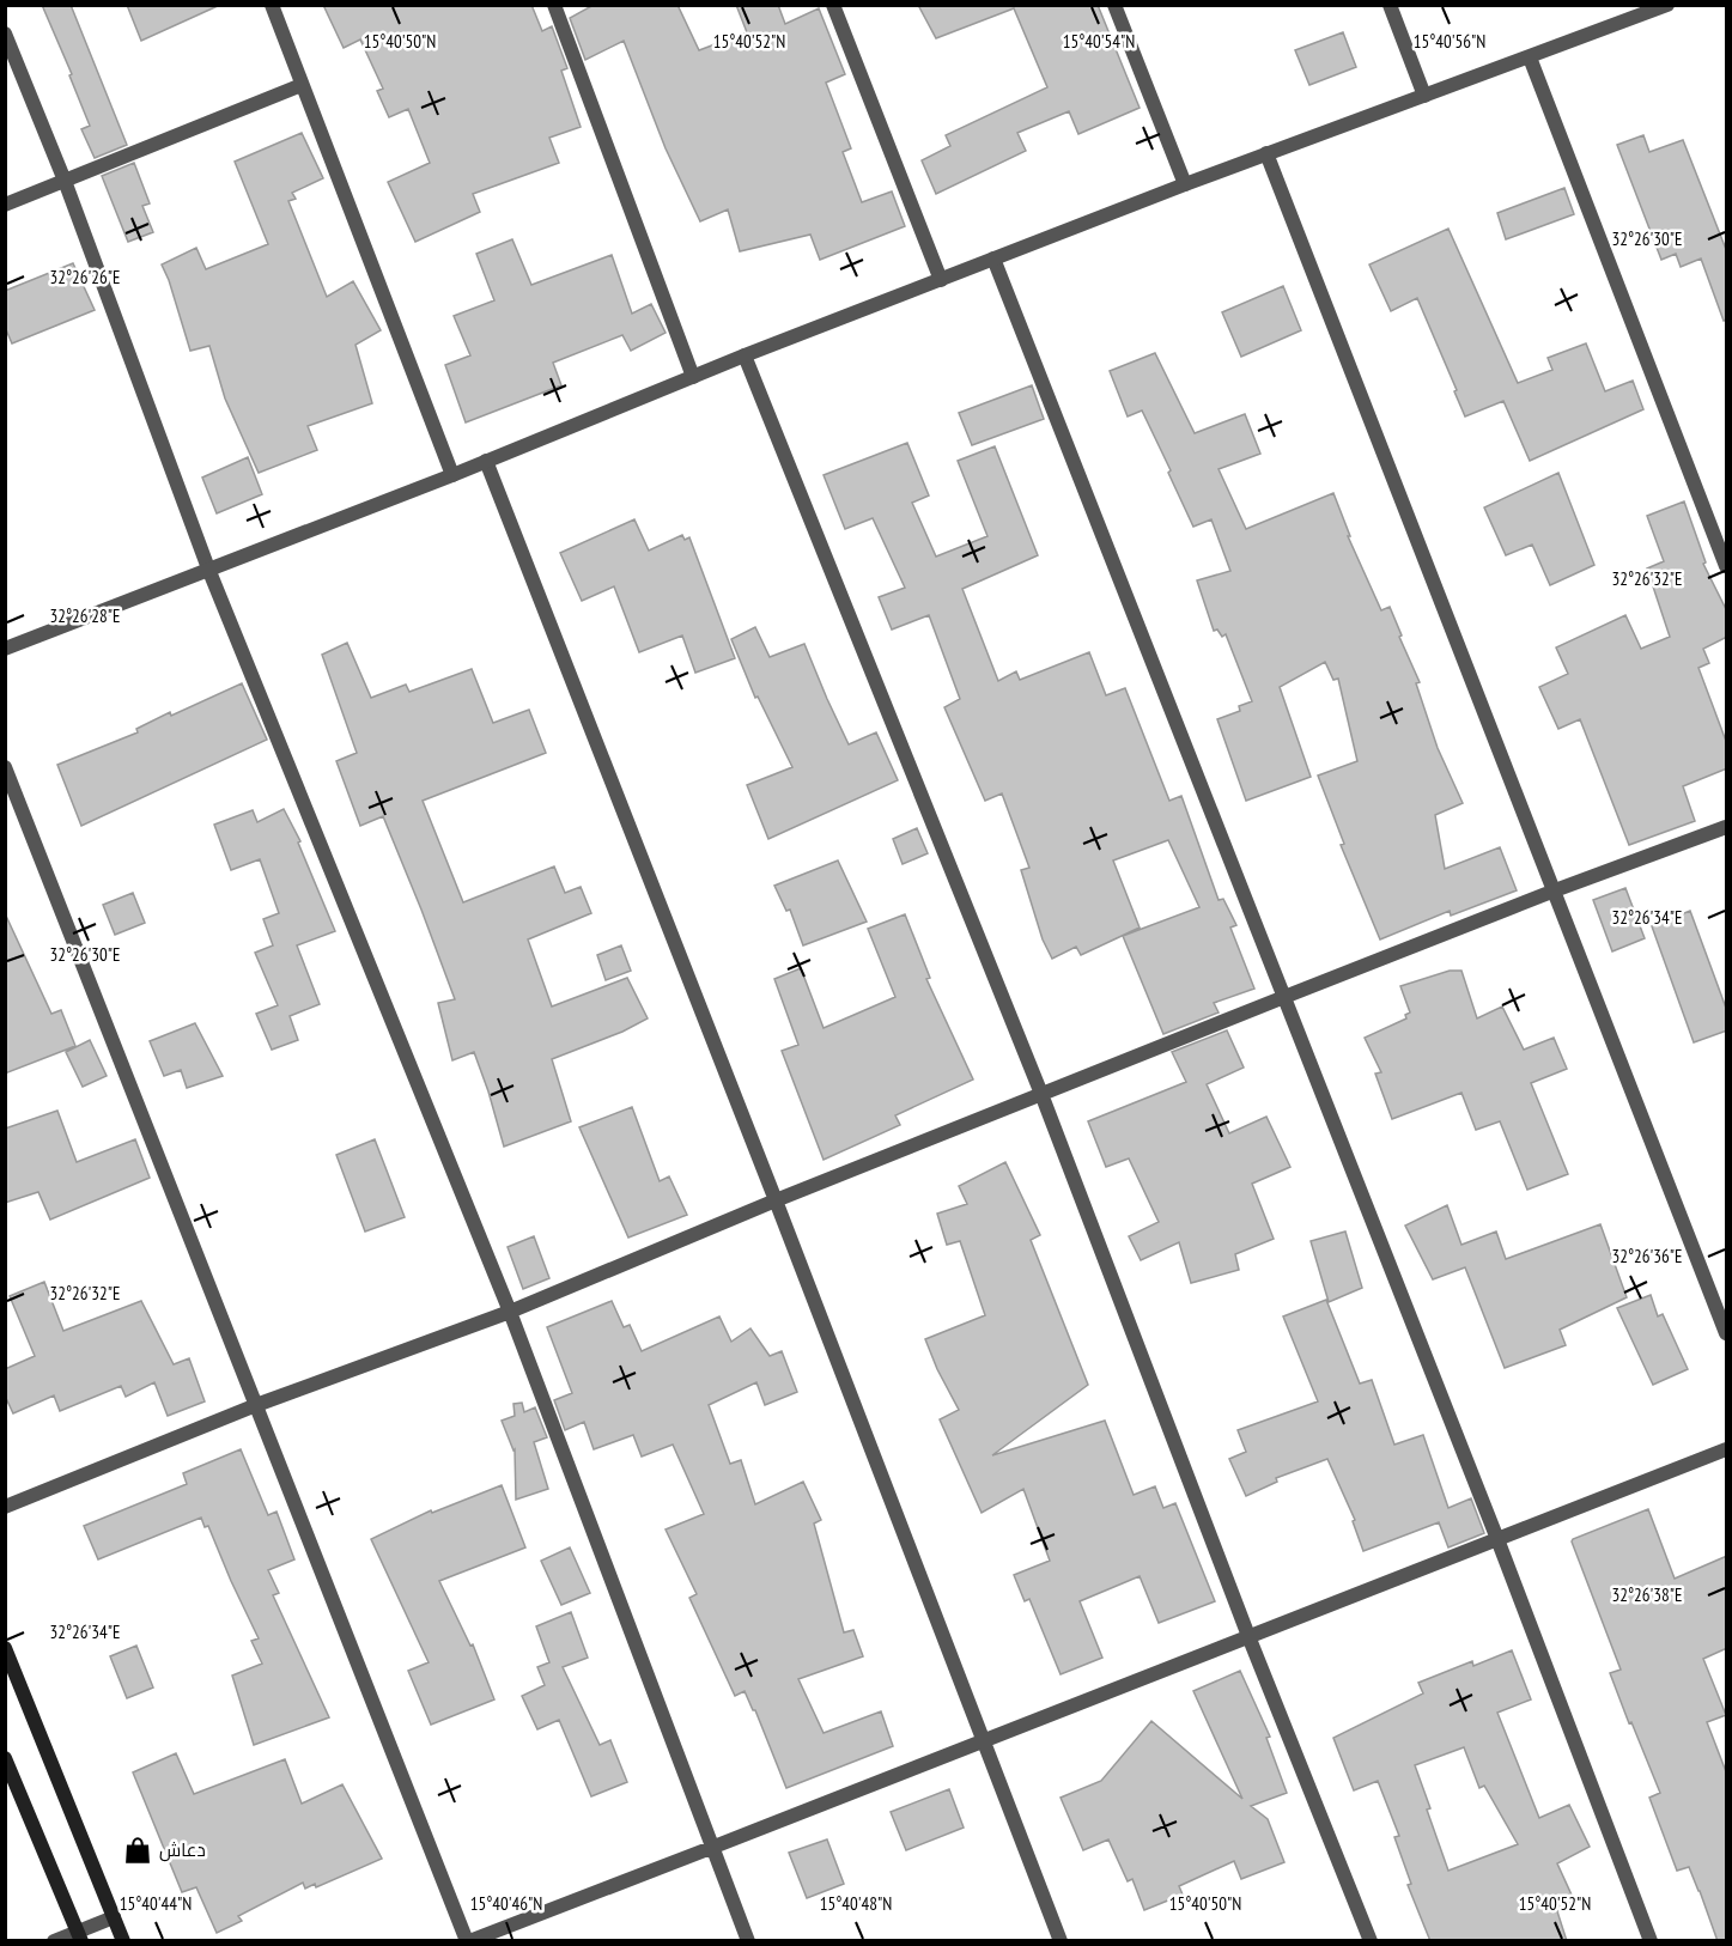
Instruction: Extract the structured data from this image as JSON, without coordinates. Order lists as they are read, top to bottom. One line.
{"places":{"shop":["دعاش"]},"coordinates":["15°40'50\"N","15°40'52\"N","15°40'54\"N","15°40'56\"N","32°26'30\"E","32°26'26\"E","32°26'32\"E","32°26'28\"E","32°26'34\"E","32°26'36\"E","32°26'38\"E","15°40'44\"N","15°40'46\"N","15°40'48\"N"]}
